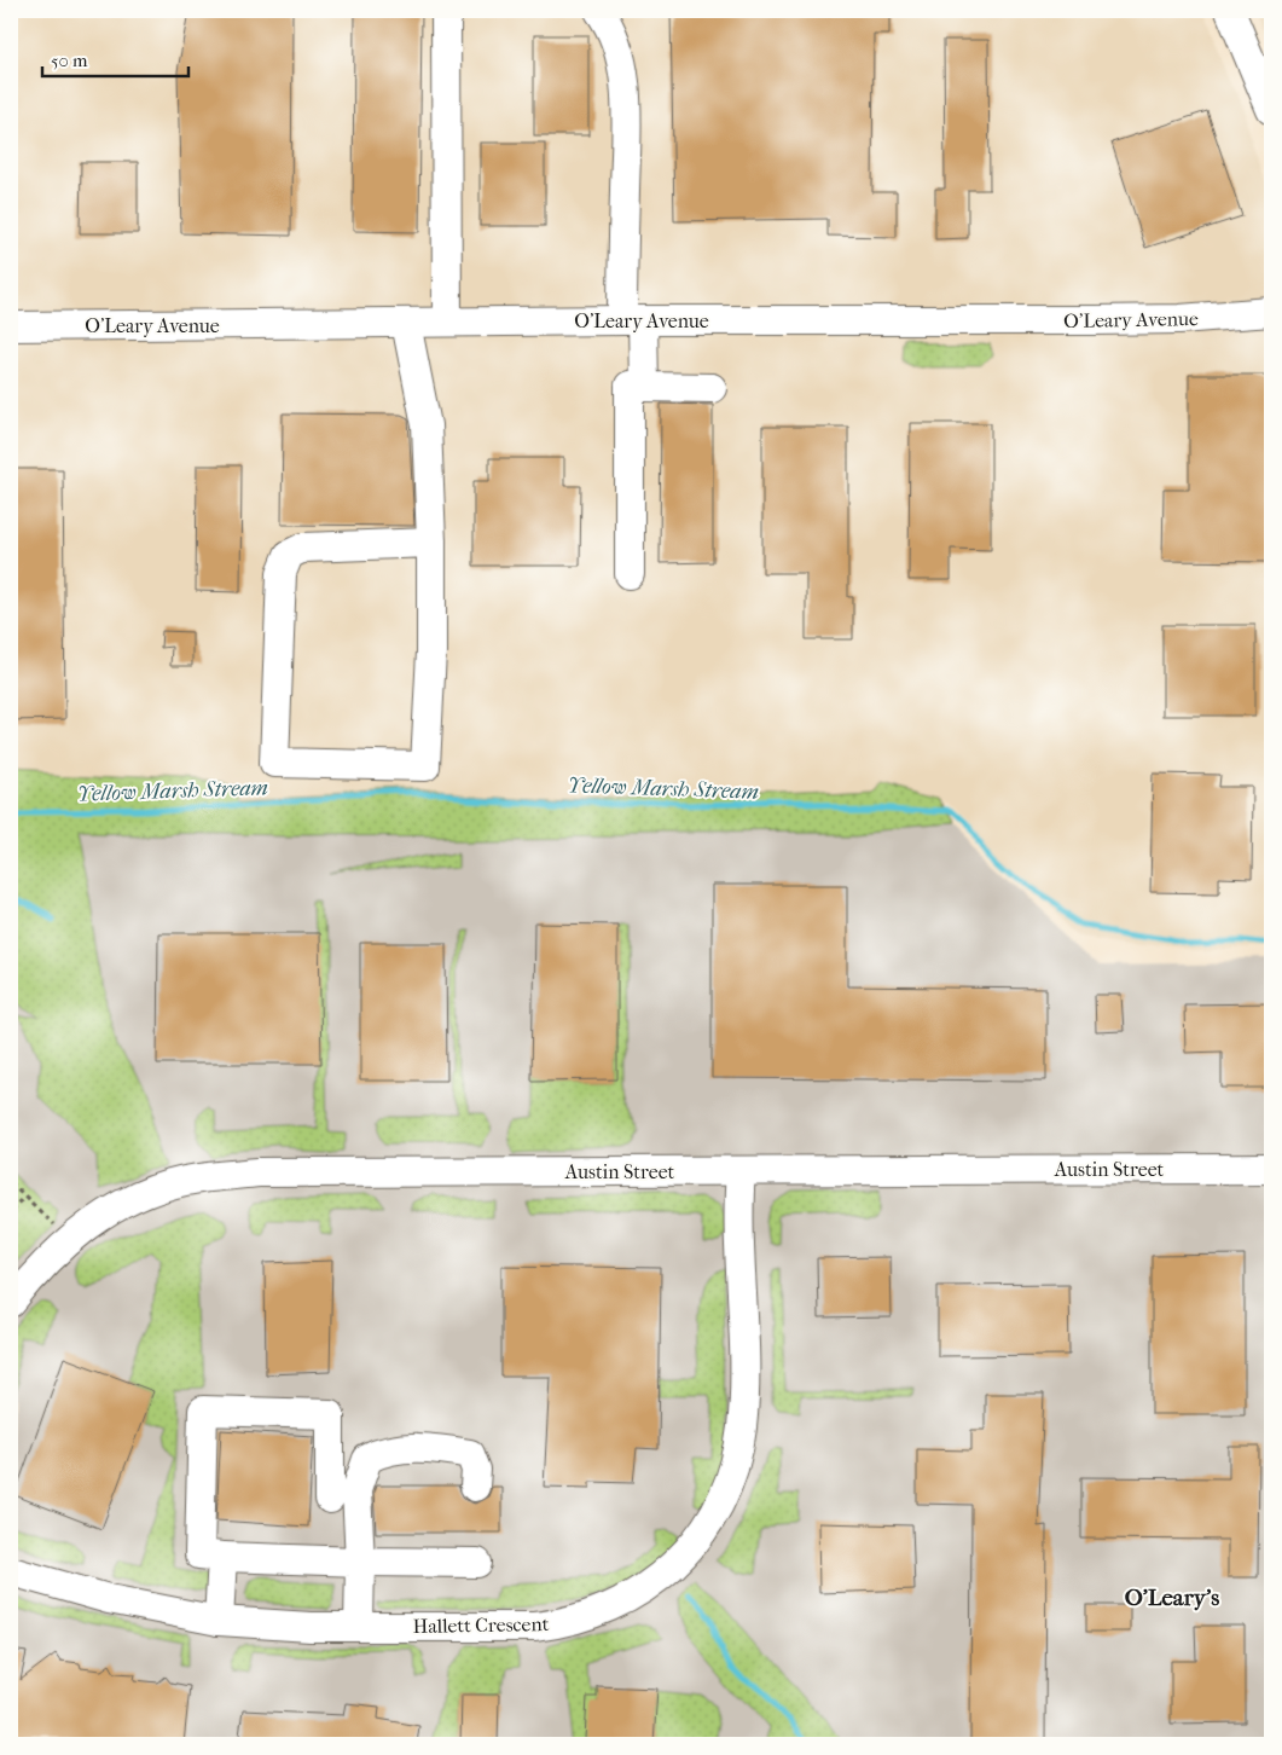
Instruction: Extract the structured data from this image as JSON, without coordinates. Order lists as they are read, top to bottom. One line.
{"streets":{"street":["O'Leary Avenue","Austin Street","Hallett Crescent"]},"crossings":[["Austin Street","Hallett Crescent"]],"districts":["O'Leary's"],"water":["Yellow Marsh Stream"],"scale_bar":"50 m"}
